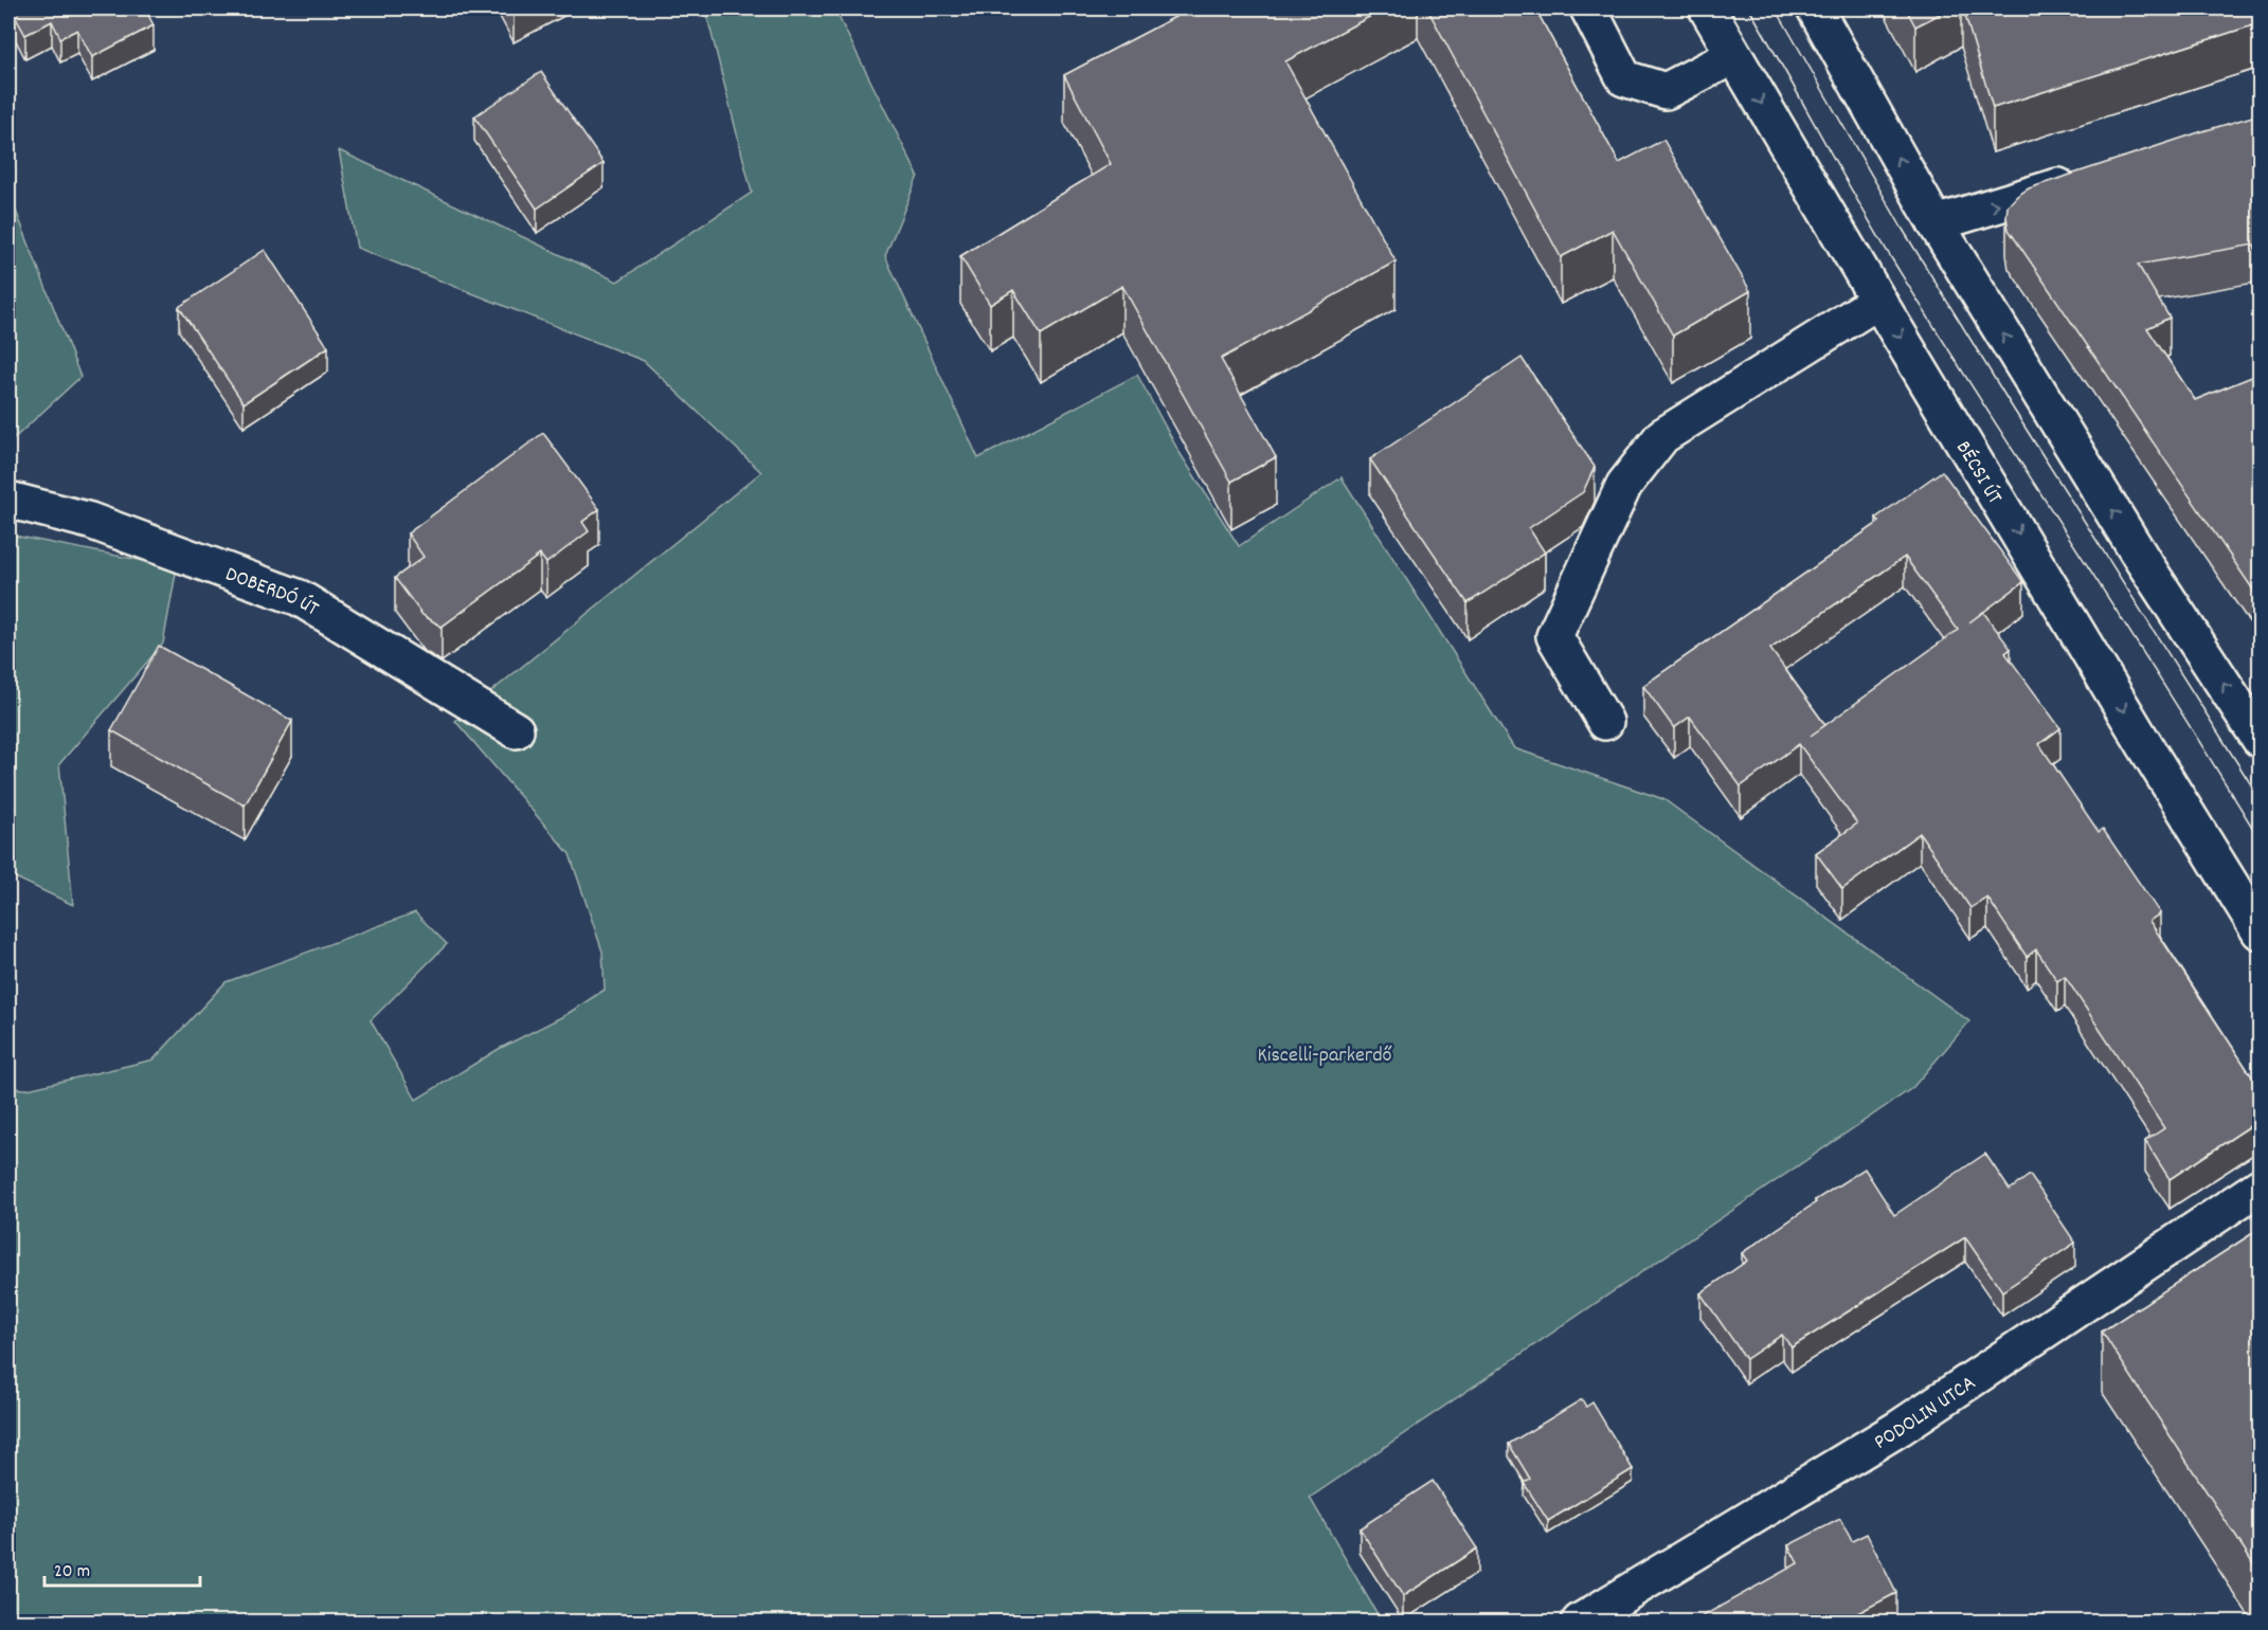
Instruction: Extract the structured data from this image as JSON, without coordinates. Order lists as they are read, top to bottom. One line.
{"streets":{"main road":["BÉCSI ÚT","DOBERDÓ ÚT","PODOLIN UTCA"]},"parks":["Kiscelli-parkerdő"],"scale_bar":"20 m"}
